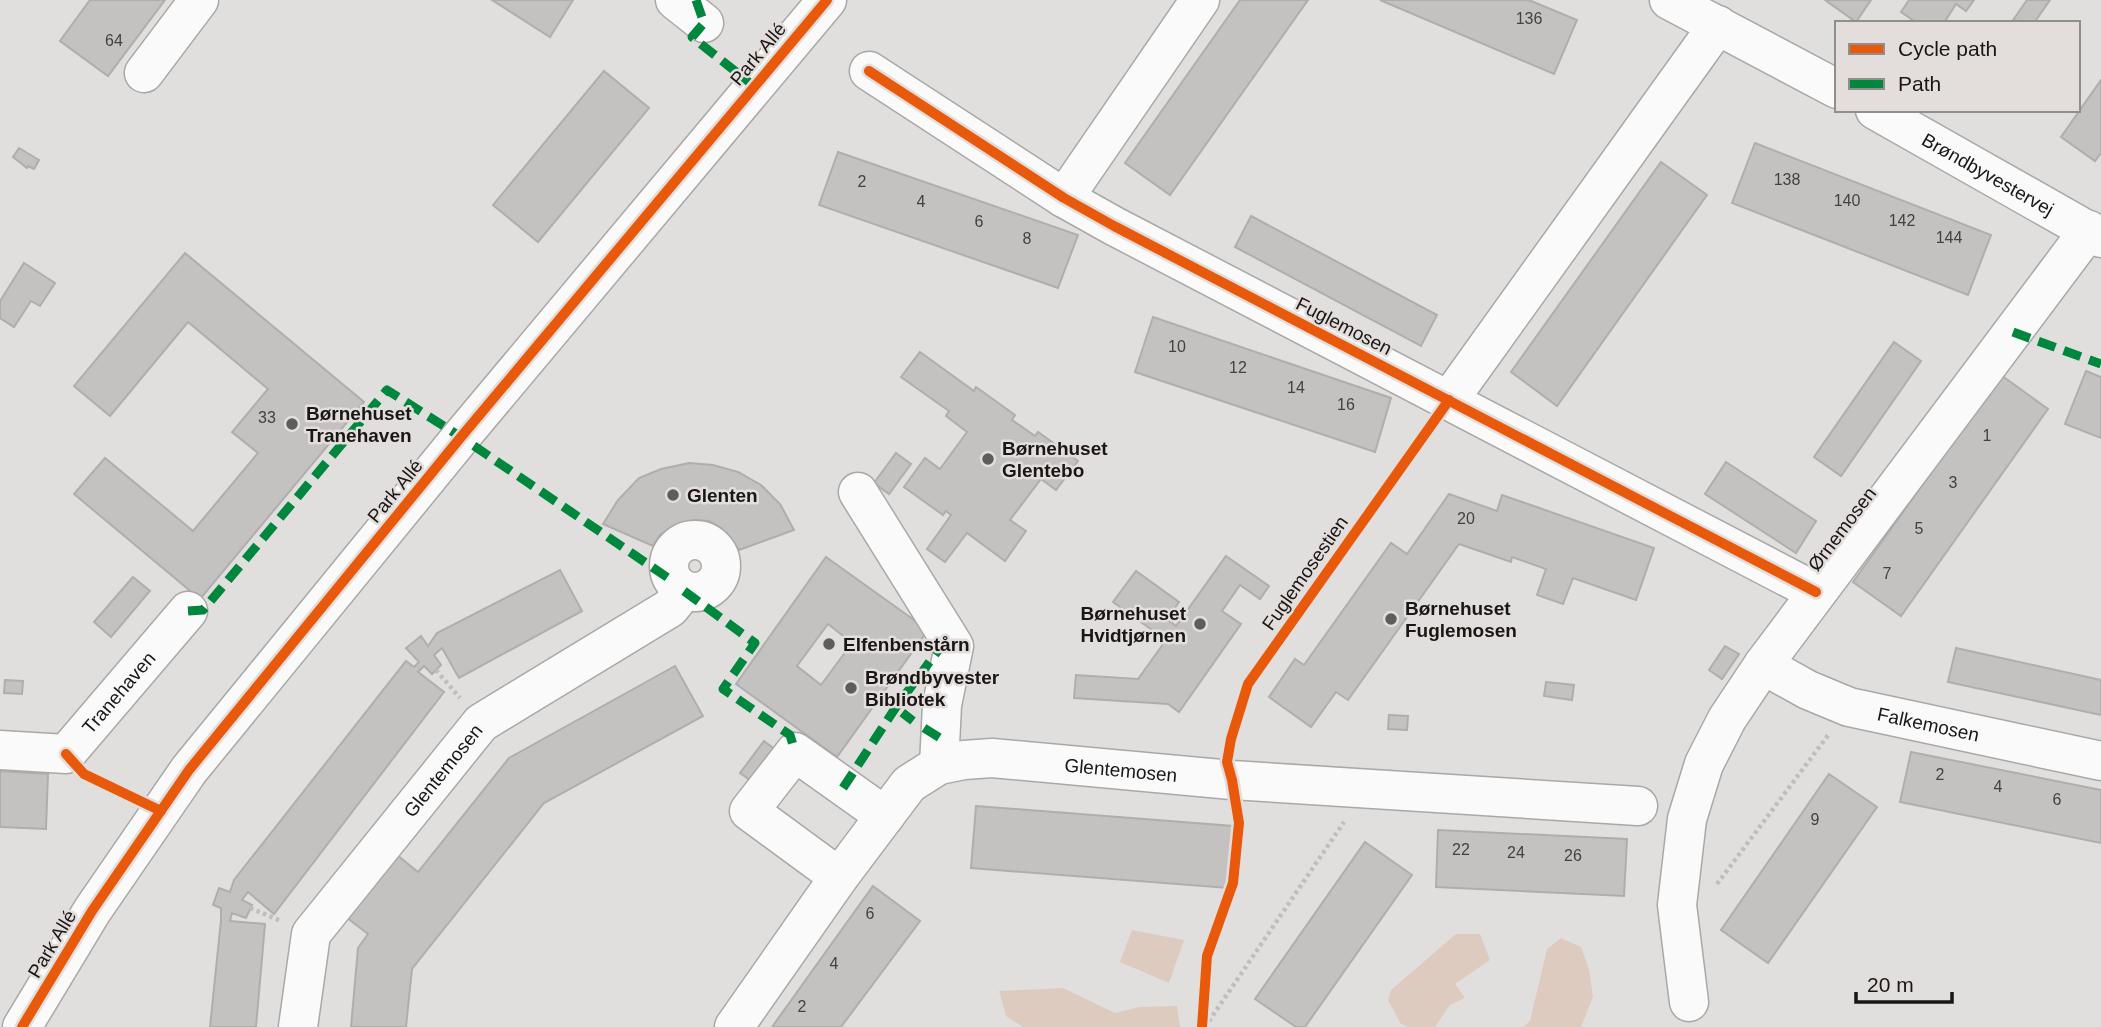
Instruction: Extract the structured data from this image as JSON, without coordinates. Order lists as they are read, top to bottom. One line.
{"streets":{"street":["Park Allé","Brøndbyvestervej","Fuglemosen","Ørnemosen","Tranehaven","Falkemosen","Glentemosen"],"cycle path":["Fuglemosestien"]},"crossings":[["Brøndbyvestervej","Ørnemosen"],["Fuglemosen","Ørnemosen"],["Ørnemosen","Falkemosen"]],"places":["Børnehuset Tranehaven","Børnehuset Glentebo","Glenten","Børnehuset Fuglemosen","Børnehuset Hvidtjørnen","Elfenbenstårn","Brøndbyvester Bibliotek"],"house_numbers":["136","64","138","2","140","4","142","6","144","8","10","12","14","16","33","1","3","20","5","7","2","4","6","9","22","24","26","6","4","2"],"legend":["Cycle path","Path"],"scale_bar":"20 m"}
